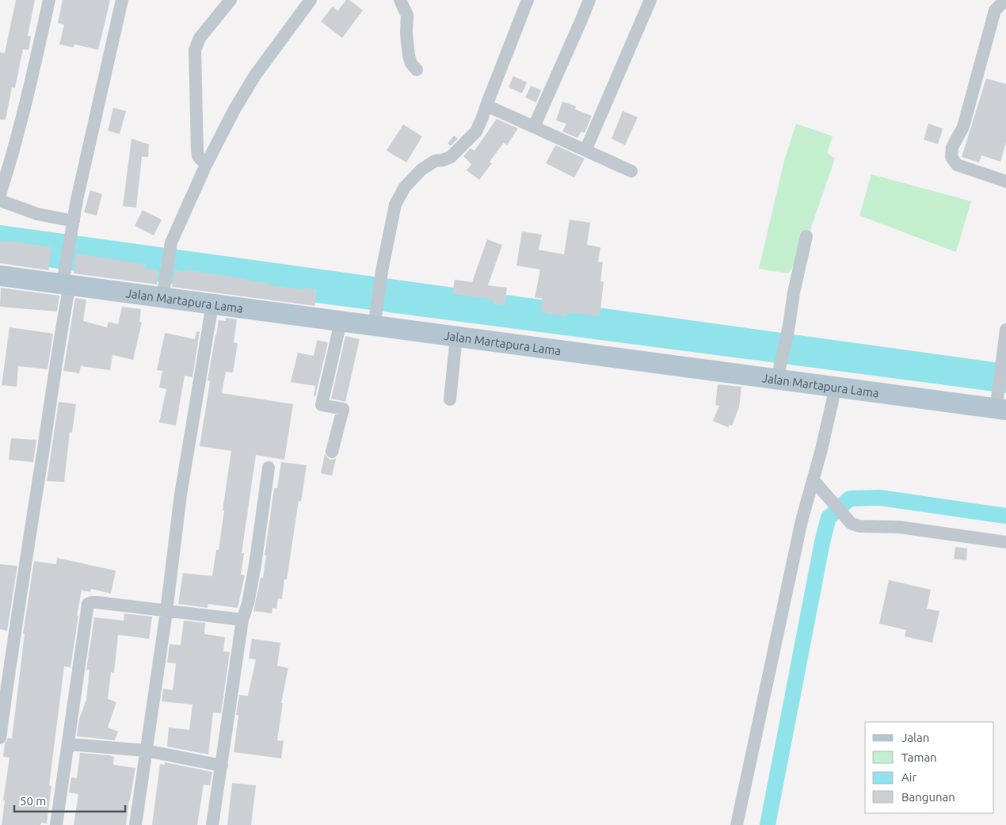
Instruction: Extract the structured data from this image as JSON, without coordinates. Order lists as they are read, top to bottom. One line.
{"streets":{"main road":["Jalan Martapura Lama"]},"legend":["Jalan","Taman","Air","Bangunan"],"scale_bar":"50 m"}
